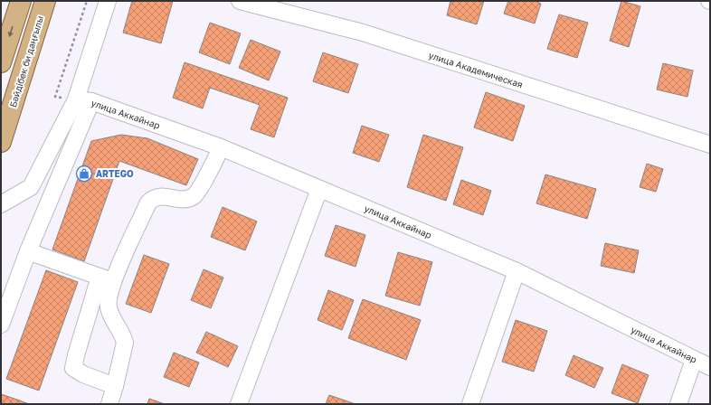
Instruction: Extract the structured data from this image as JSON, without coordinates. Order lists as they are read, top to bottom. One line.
{"streets":{"main road":["Бәйдібек би даңғылы"],"street":["улица Академическая","улица Аккайнар"]},"places":{"shop":["ARTEGO"]}}
